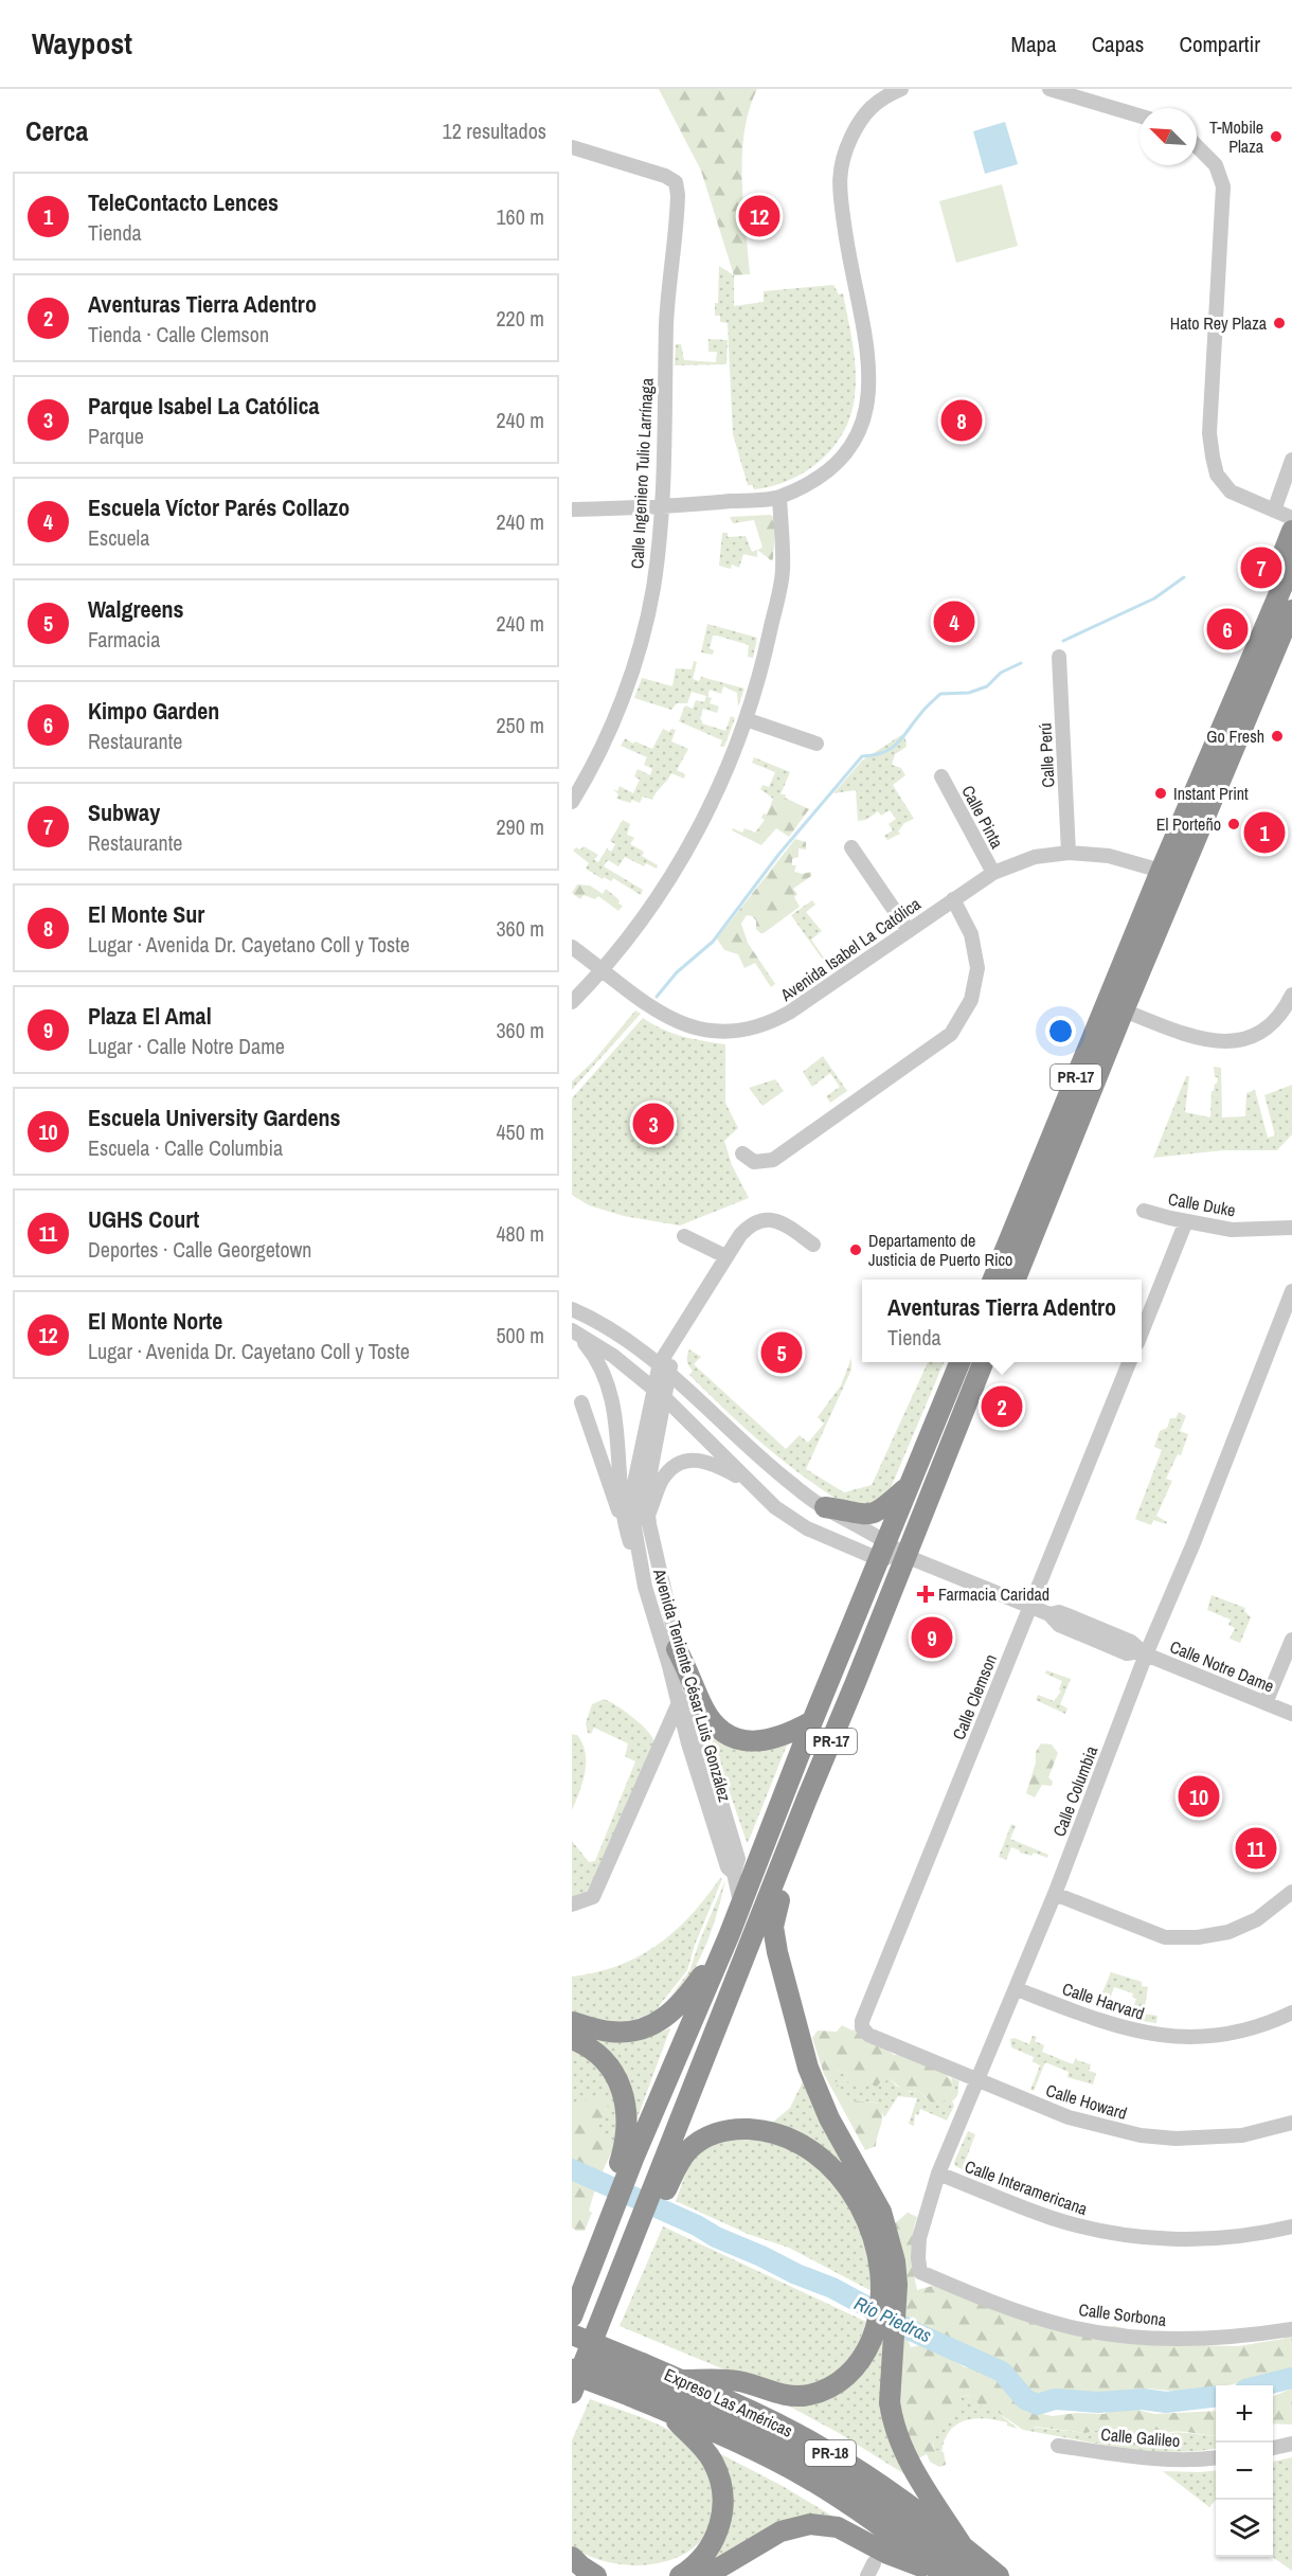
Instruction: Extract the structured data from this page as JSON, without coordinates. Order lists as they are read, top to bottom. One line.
{"streets":{"highway":["PR-17","Expreso Las Américas","PR-18"],"street":["Calle Ingeniero Tulio Larrínaga","Calle Perú","Calle Pinta","Avenida Isabel La Católica","Calle Duke","Calle Notre Dame","Avenida Teniente César Luis González","Calle Clemson","Calle Columbia","Calle Harvard","Calle Howard","Calle Interamericana","Calle Sorbona","Calle Galileo"]},"crossings":[["Calle Perú","Avenida Isabel La Católica"],["Calle Pinta","Avenida Isabel La Católica"],["Avenida Isabel La Católica","PR-17"],["PR-17","Avenida Teniente César Luis González"],["Calle Notre Dame","Calle Clemson"],["Calle Notre Dame","Calle Columbia"],["Calle Clemson","Calle Howard"],["Calle Columbia","Calle Harvard"],["Calle Columbia","Calle Howard"],["Calle Columbia","Calle Interamericana"],["Calle Columbia","Calle Sorbona"]],"water":["Río Piedras"],"places":{"other":["T-Mobile Plaza","Hato Rey Plaza","Go Fresh","Instant Print","El Porteño","Departamento de Justicia de Puerto Rico"],"health":["Farmacia Caridad"]},"north":"top left","page":{"header":"Waypost","nav":["Mapa","Capas","Compartir"],"heading":["Cerca","12 resultados"],"list":[{"mark":"1","name":"TeleContacto Lences","note":"Tienda","value":"160 m"},{"mark":"2","name":"Aventuras Tierra Adentro","note":"Tienda · Calle Clemson","value":"220 m"},{"mark":"3","name":"Parque Isabel La Católica","note":"Parque","value":"240 m"},{"mark":"4","name":"Escuela Víctor Parés Collazo","note":"Escuela","value":"240 m"},{"mark":"5","name":"Walgreens","note":"Farmacia","value":"240 m"},{"mark":"6","name":"Kimpo Garden","note":"Restaurante","value":"250 m"},{"mark":"7","name":"Subway","note":"Restaurante","value":"290 m"},{"mark":"8","name":"El Monte Sur","note":"Lugar · Avenida Dr. Cayetano Coll y Toste","value":"360 m"},{"mark":"9","name":"Plaza El Amal","note":"Lugar · Calle Notre Dame","value":"360 m"},{"mark":"10","name":"Escuela University Gardens","note":"Escuela · Calle Columbia","value":"450 m"},{"mark":"11","name":"UGHS Court","note":"Deportes · Calle Georgetown","value":"480 m"},{"mark":"12","name":"El Monte Norte","note":"Lugar · Avenida Dr. Cayetano Coll y Toste","value":"500 m"}],"pins":["12","8","7","4","6","1","3","5","2","9","10","11"],"popup":["Aventuras Tierra Adentro","Tienda"],"map_buttons":["+","−"]}}
